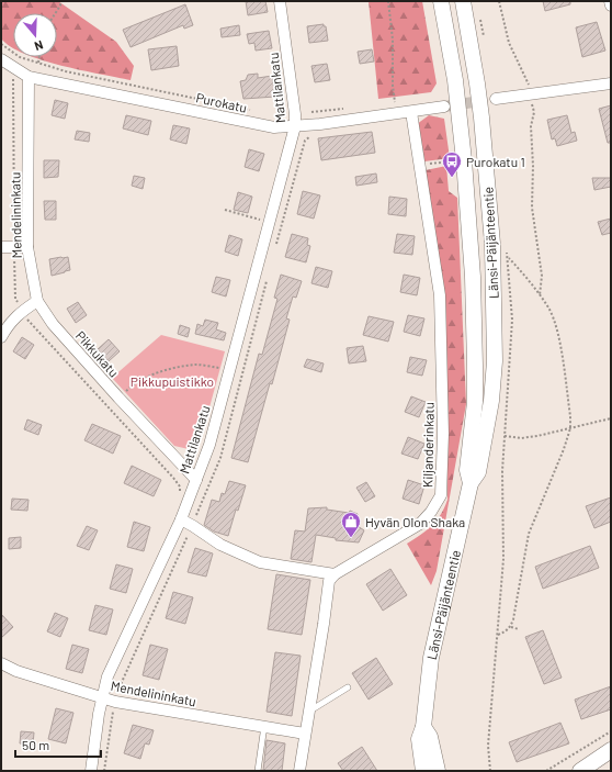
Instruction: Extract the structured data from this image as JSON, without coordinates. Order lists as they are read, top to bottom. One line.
{"streets":{"main road":["Länsi-Päijänteentie"],"street":["Mattilankatu","Purokatu","Mendelininkatu","Pikkukatu","Kiljanderinkatu"]},"crossings":[["Mattilankatu","Purokatu"],["Mattilankatu","Mendelininkatu"],["Mattilankatu","Pikkukatu"],["Purokatu","Mendelininkatu"],["Purokatu","Kiljanderinkatu"],["Mendelininkatu","Pikkukatu"]],"parks":["Pikkupuistikko"],"places":{"bus stop":["Purokatu 1"],"shop":["Hyvän Olon Shaka"]},"scale_bar":"50 m","north":"bottom"}
